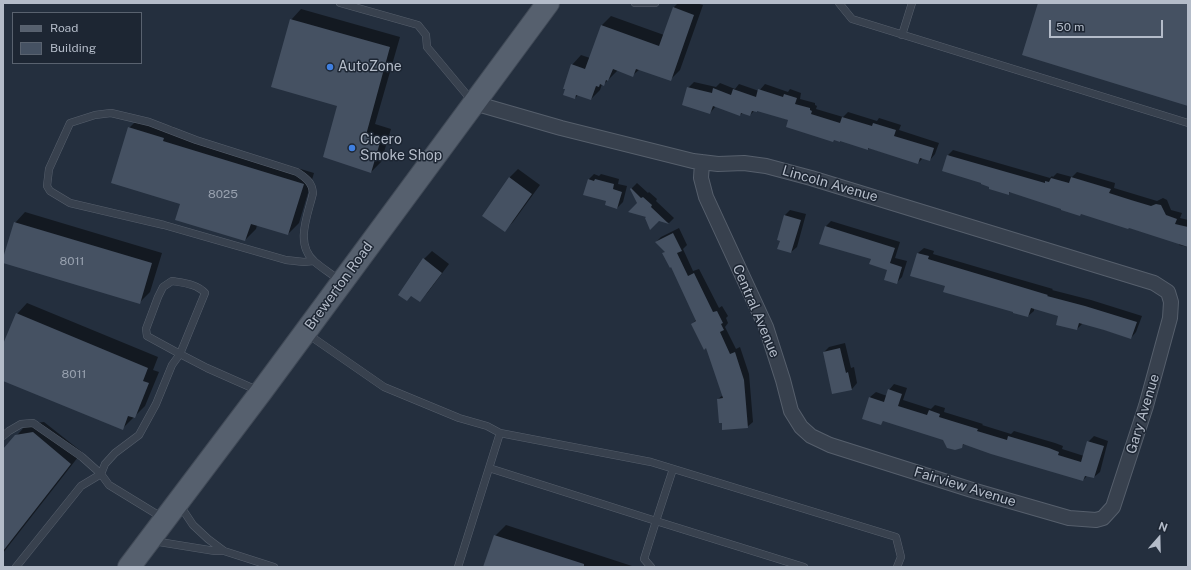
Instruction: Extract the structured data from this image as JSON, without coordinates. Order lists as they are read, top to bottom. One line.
{"streets":{"main road":["Brewerton Road"],"street":["Lincoln Avenue","Central Avenue","Gary Avenue","Fairview Avenue"]},"crossings":[["Lincoln Avenue","Brewerton Road"],["Lincoln Avenue","Central Avenue"],["Lincoln Avenue","Gary Avenue"],["Central Avenue","Fairview Avenue"],["Gary Avenue","Fairview Avenue"]],"places":["AutoZone","Cicero Smoke Shop"],"house_numbers":["8025","8011","8011"],"legend":["Road","Building"],"scale_bar":"50 m","north":"top"}
